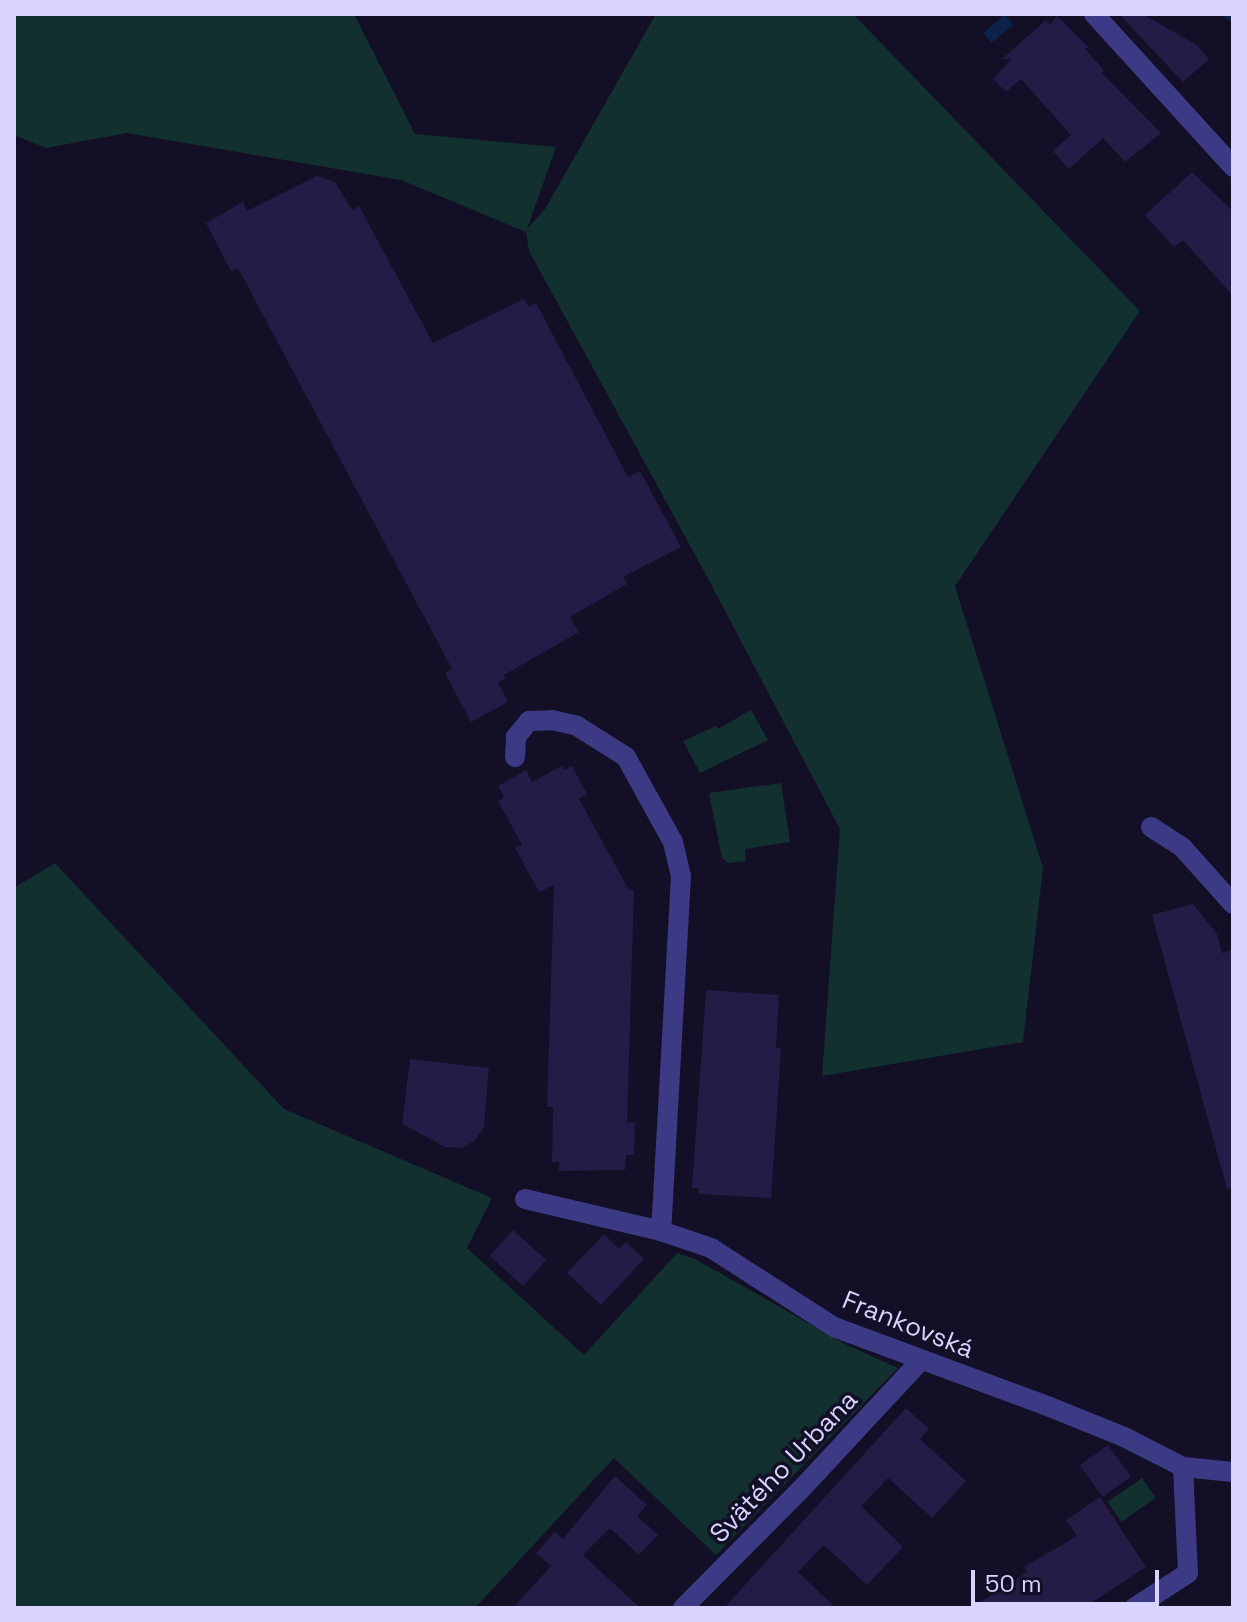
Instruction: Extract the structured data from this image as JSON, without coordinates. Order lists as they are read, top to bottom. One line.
{"streets":{"street":["Frankovská","Svätého Urbana"]},"crossings":[["Frankovská","Svätého Urbana"]],"scale_bar":"50 m"}
